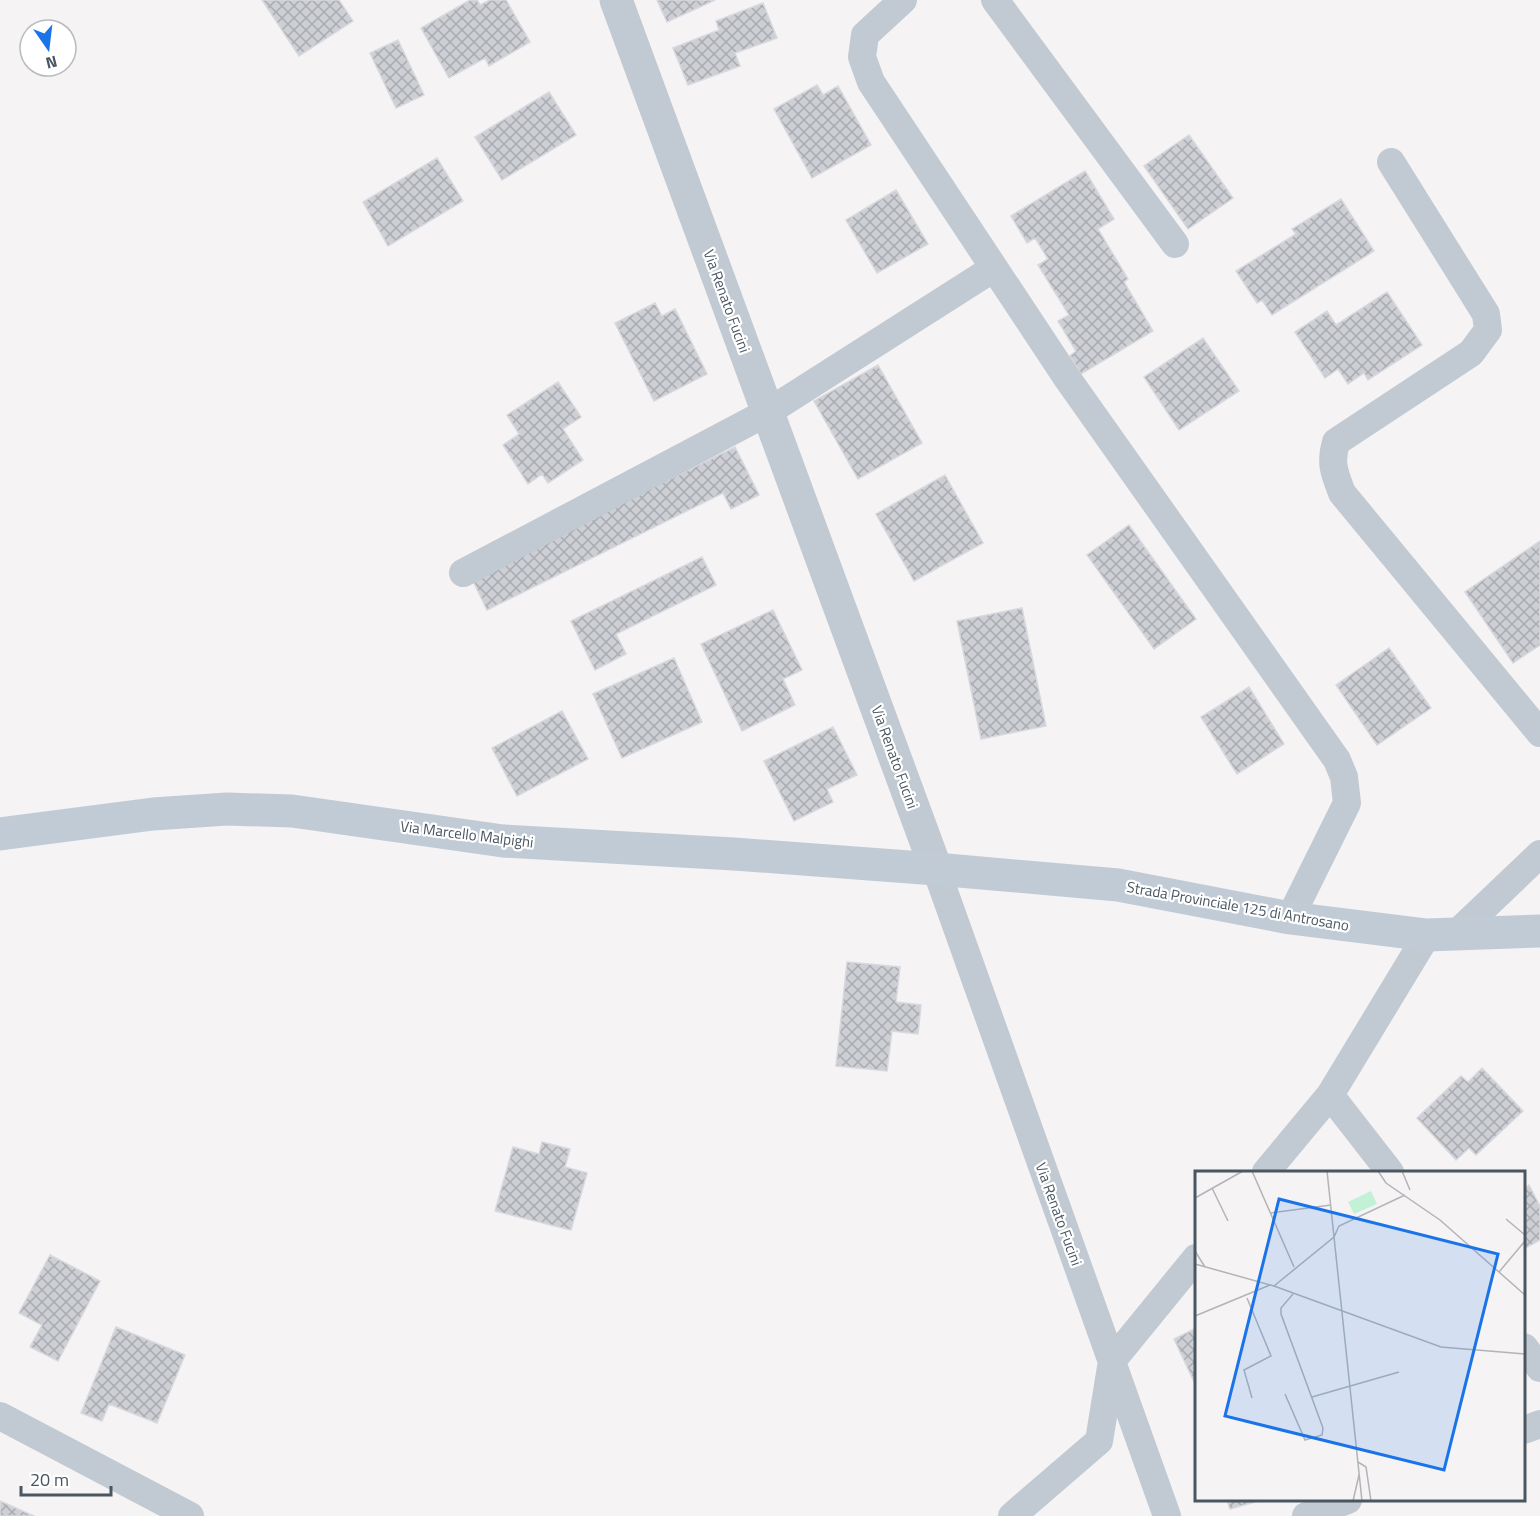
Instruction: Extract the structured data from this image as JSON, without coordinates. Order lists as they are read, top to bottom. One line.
{"streets":{"main road":["Via Marcello Malpighi","Strada Provinciale 125 di Antrosano"],"street":["Via Renato Fucini"]},"crossings":[["Via Renato Fucini","Via Marcello Malpighi"],["Via Renato Fucini","Strada Provinciale 125 di Antrosano"],["Via Marcello Malpighi","Strada Provinciale 125 di Antrosano"]],"scale_bar":"20 m","north":"bottom"}
